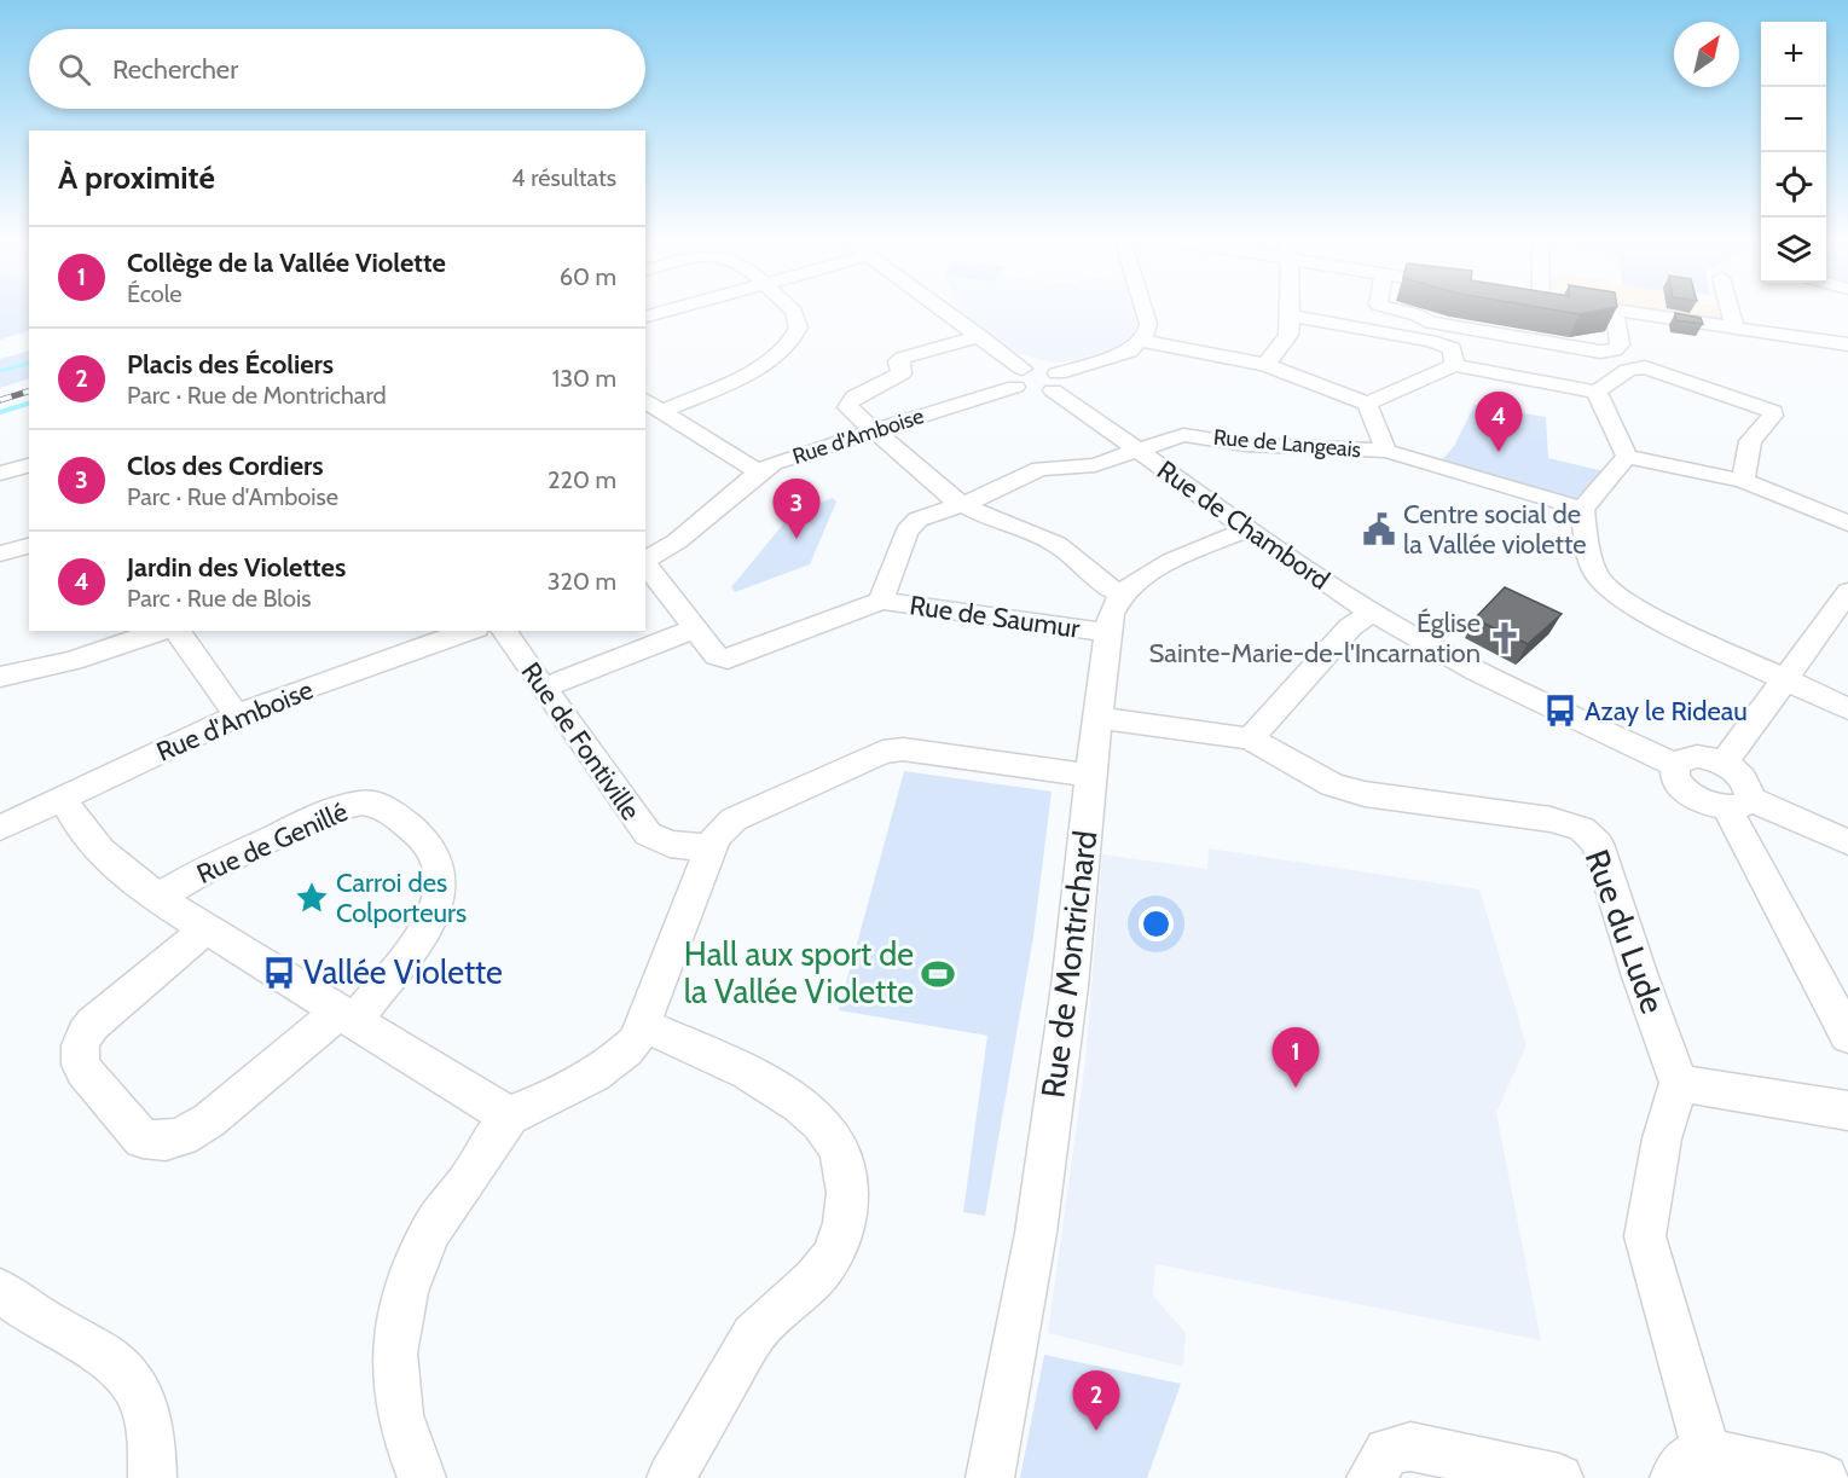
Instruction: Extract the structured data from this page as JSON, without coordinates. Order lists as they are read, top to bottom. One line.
{"streets":{"street":["Rue d'Amboise","Rue de Langeais","Rue de Chambord","Rue de Saumur","Rue de Fontiville","Rue de Genillé","Rue du Lude","Rue de Montrichard"]},"crossings":[["Rue d'Amboise","Rue de Genillé"],["Rue de Langeais","Rue de Chambord"],["Rue de Langeais","Rue de Saumur"],["Rue de Saumur","Rue de Montrichard"],["Rue du Lude","Rue de Montrichard"]],"places":{"public building":["Centre social de la Vallée violette"],"church":["Église Sainte-Marie-de-l'Incarnation"],"bus stop":["Azay le Rideau","Vallée Violette"],"place":["Carroi des Colporteurs"],"sports":["Hall aux sport de la Vallée Violette"]},"north":"top right","page":{"map_buttons":["+","−"],"search":"Rechercher","heading":["À proximité","4 résultats"],"list":[{"mark":"1","name":"Collège de la Vallée Violette","note":"École","value":"60 m"},{"mark":"2","name":"Placis des Écoliers","note":"Parc · Rue de Montrichard","value":"130 m"},{"mark":"3","name":"Clos des Cordiers","note":"Parc · Rue d'Amboise","value":"220 m"},{"mark":"4","name":"Jardin des Violettes","note":"Parc · Rue de Blois","value":"320 m"}],"pins":["4","3","1","2"]}}
